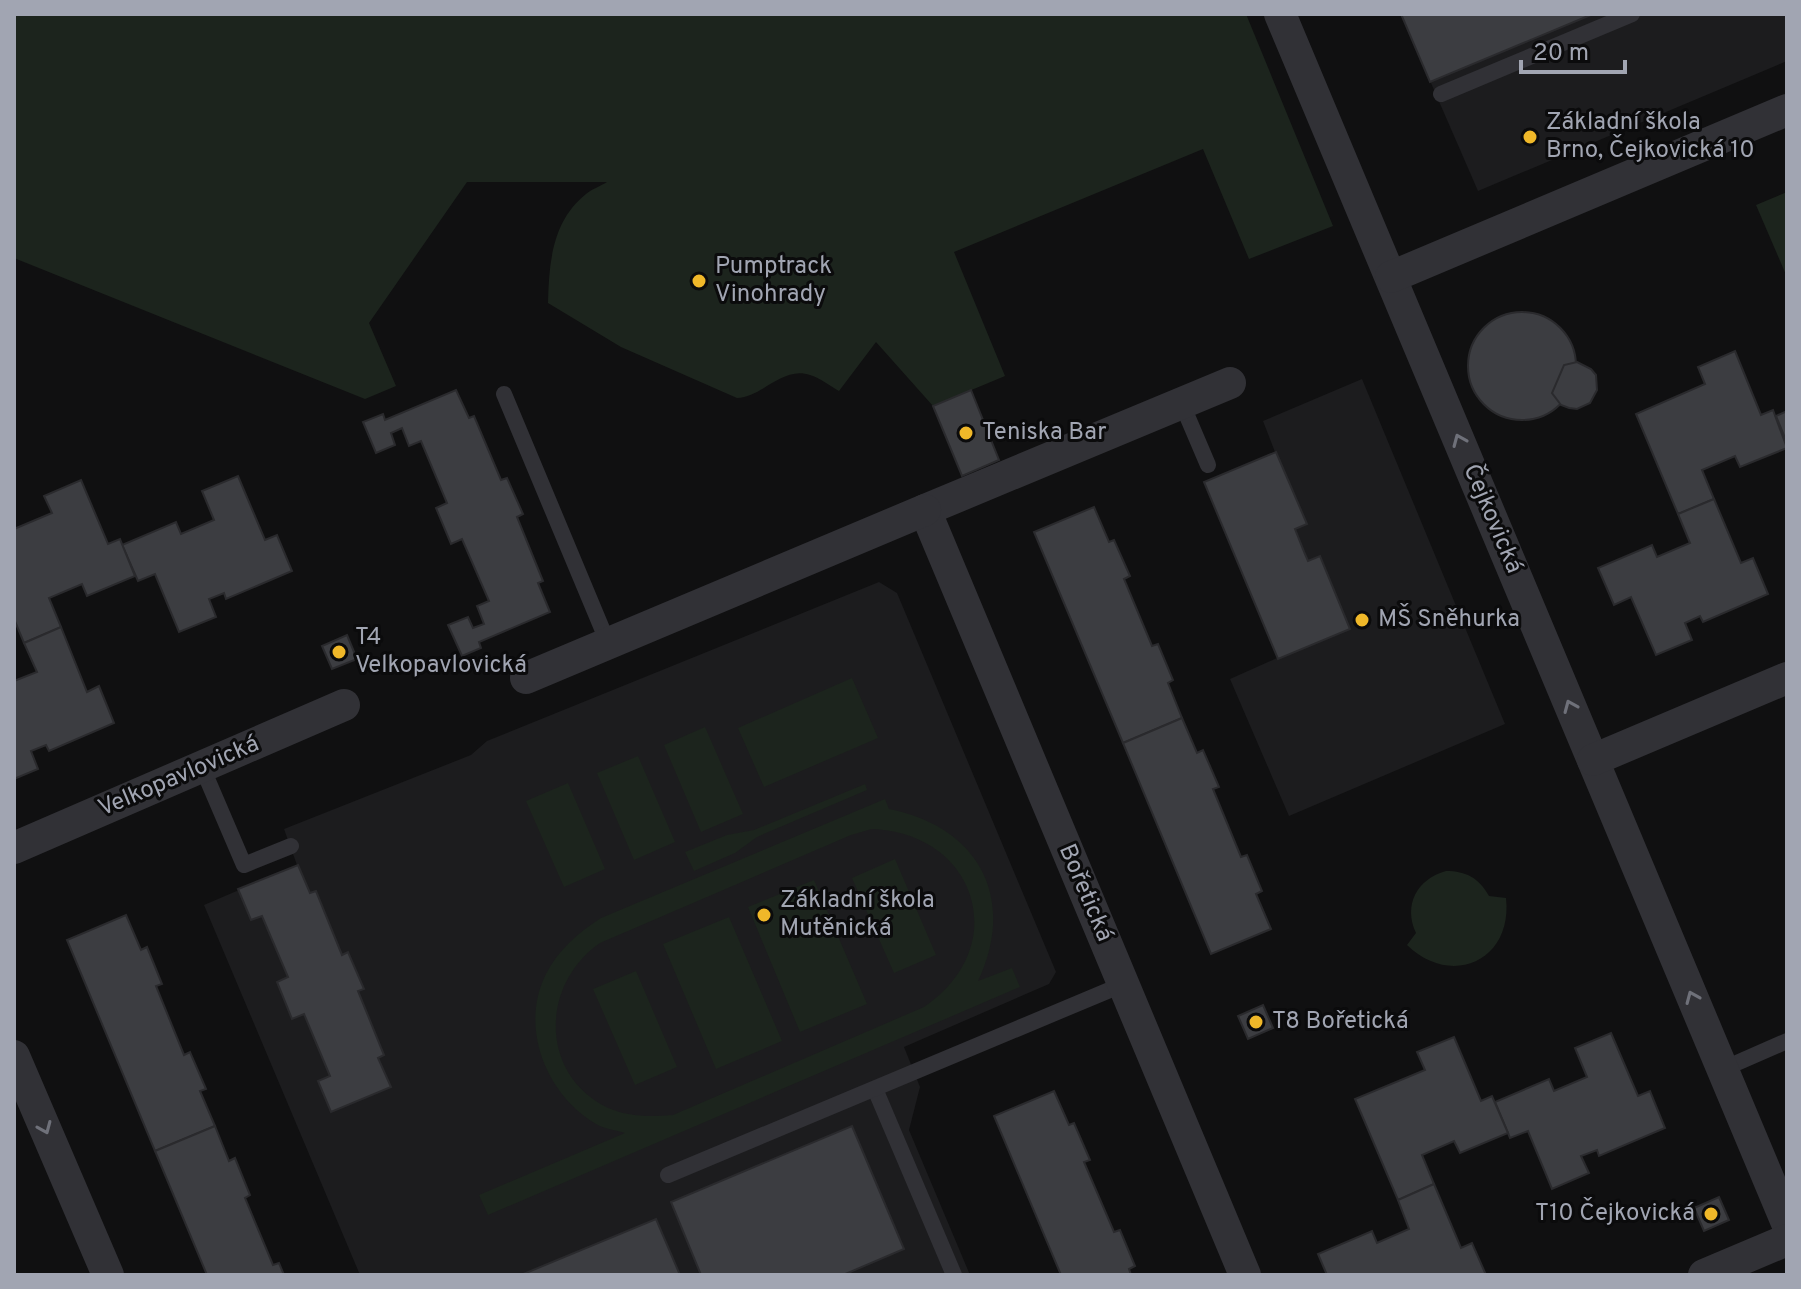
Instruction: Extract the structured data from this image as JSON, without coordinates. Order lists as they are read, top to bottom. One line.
{"streets":{"street":["Čejkovická","Velkopavlovická","Bořetická"]},"one_way":["Čejkovická"],"places":["Základní škola Brno, Čejkovická 10","Pumptrack Vinohrady","Teniska Bar","MŠ Sněhurka","T4 Velkopavlovická","Základní škola Mutěnická","T8 Bořetická","T10 Čejkovická"],"scale_bar":"20 m"}
